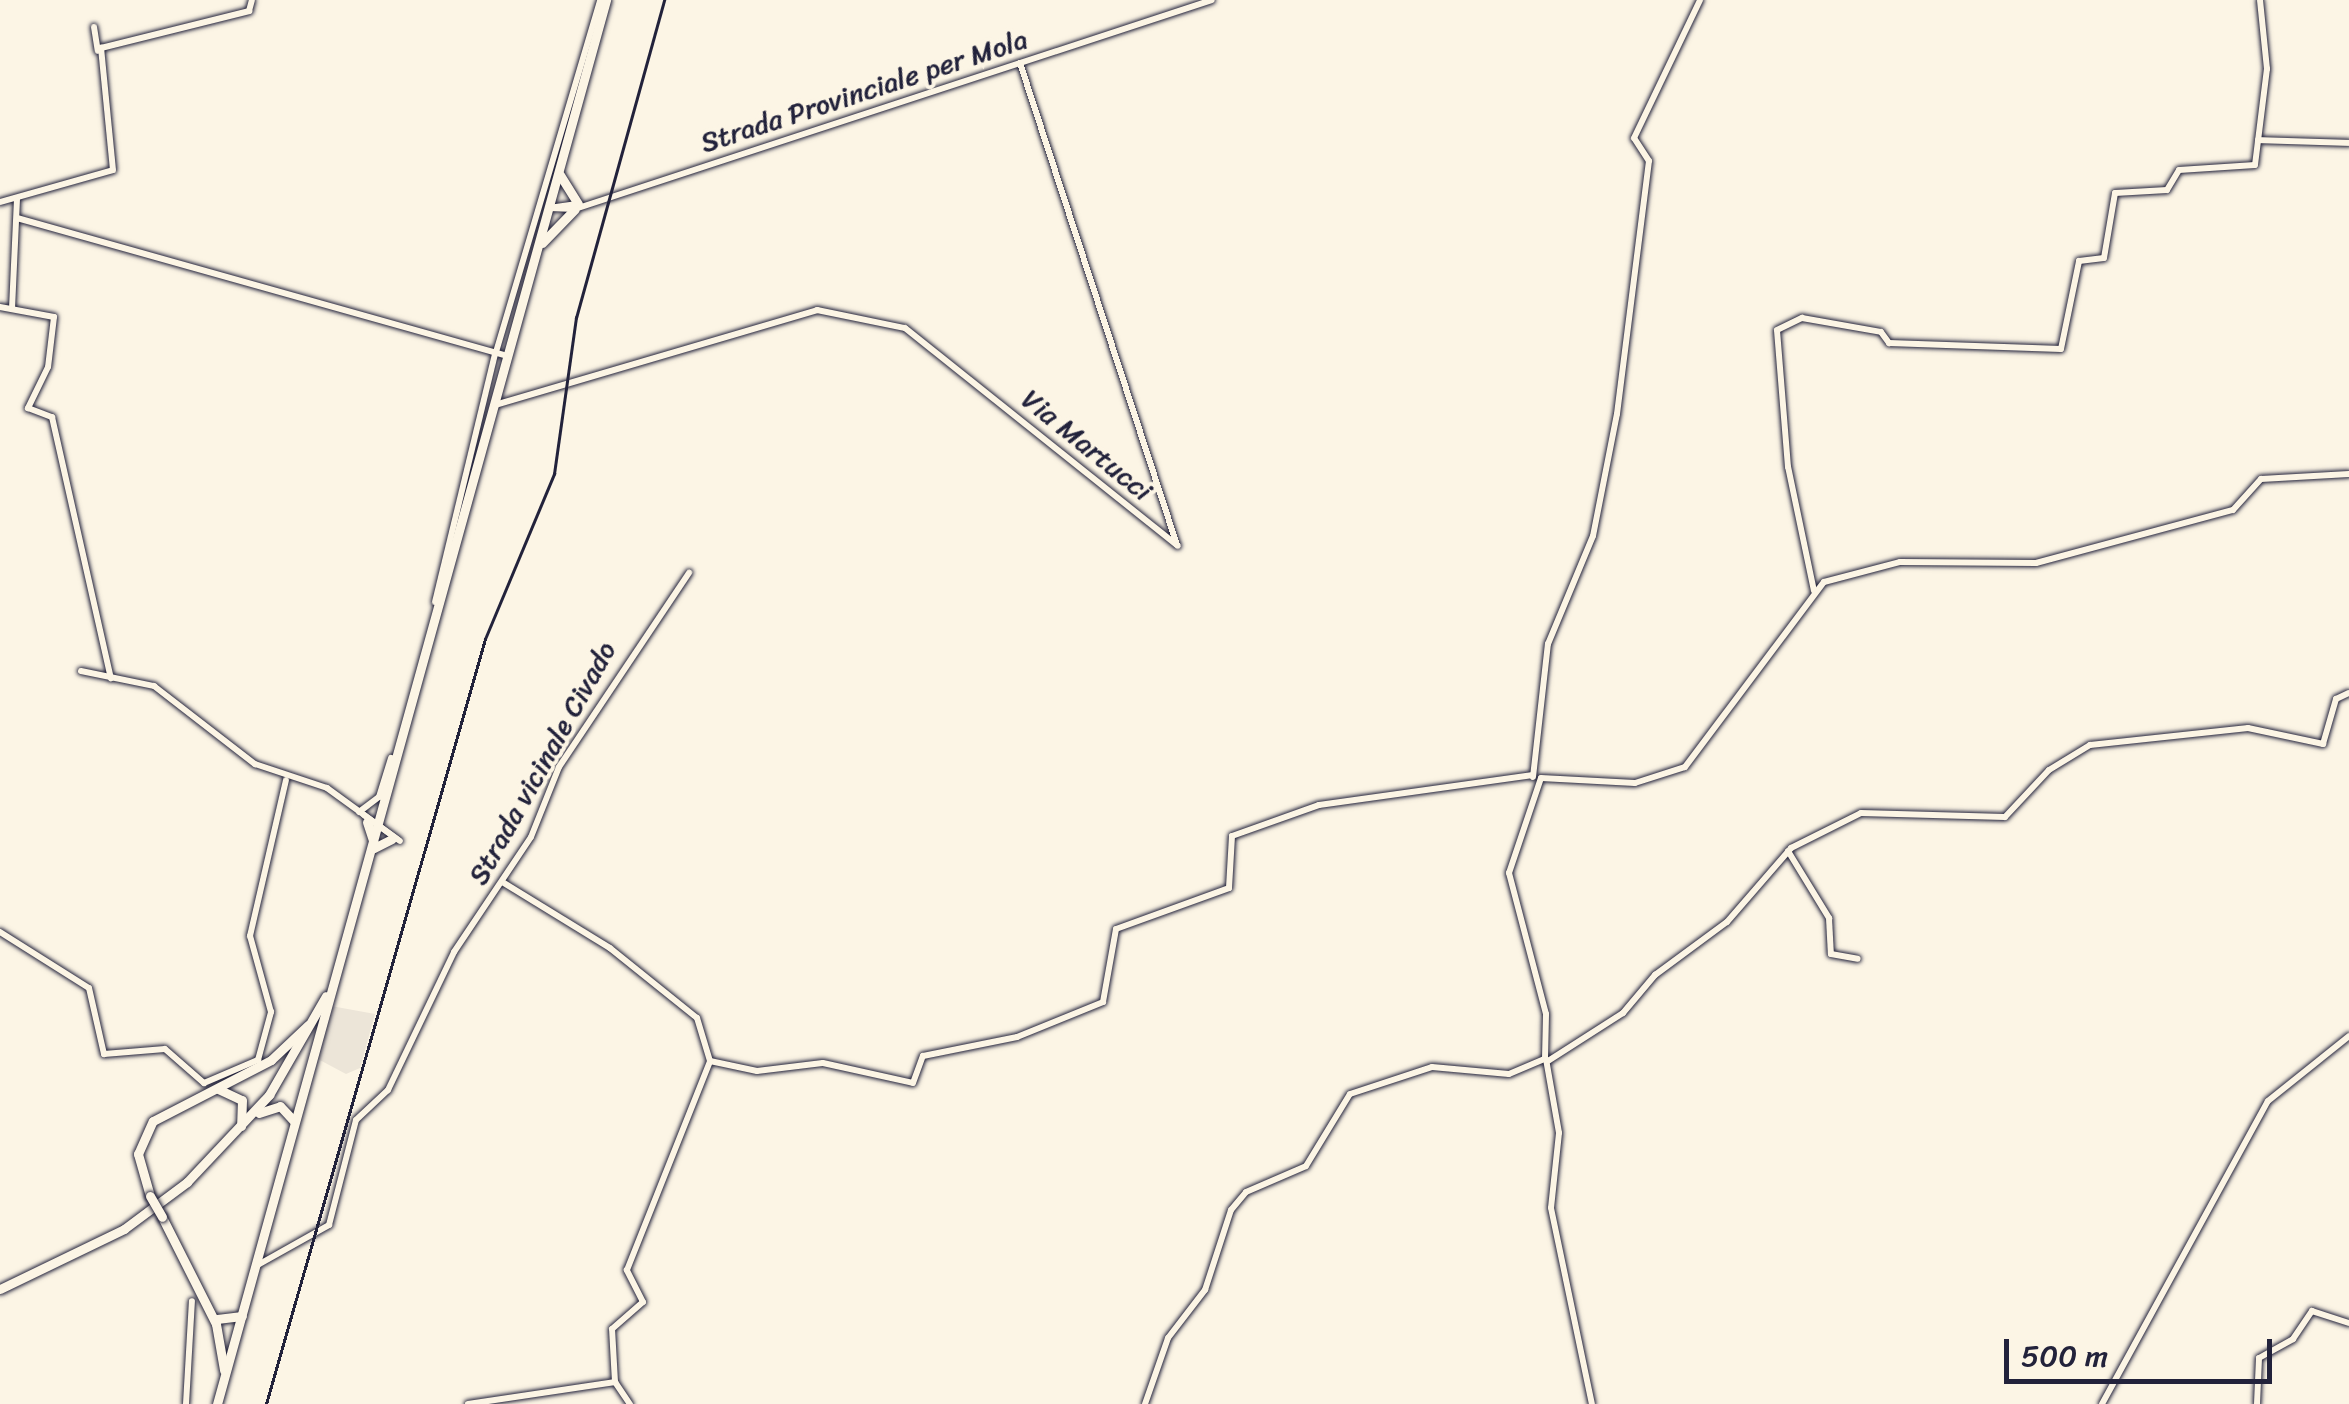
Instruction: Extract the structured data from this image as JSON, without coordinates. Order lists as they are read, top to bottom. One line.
{"streets":{"street":["Strada Provinciale per Mola","Via Martucci","Strada vicinale Civado"]},"crossings":[["Strada Provinciale per Mola","Via Martucci"]],"scale_bar":"500 m"}
